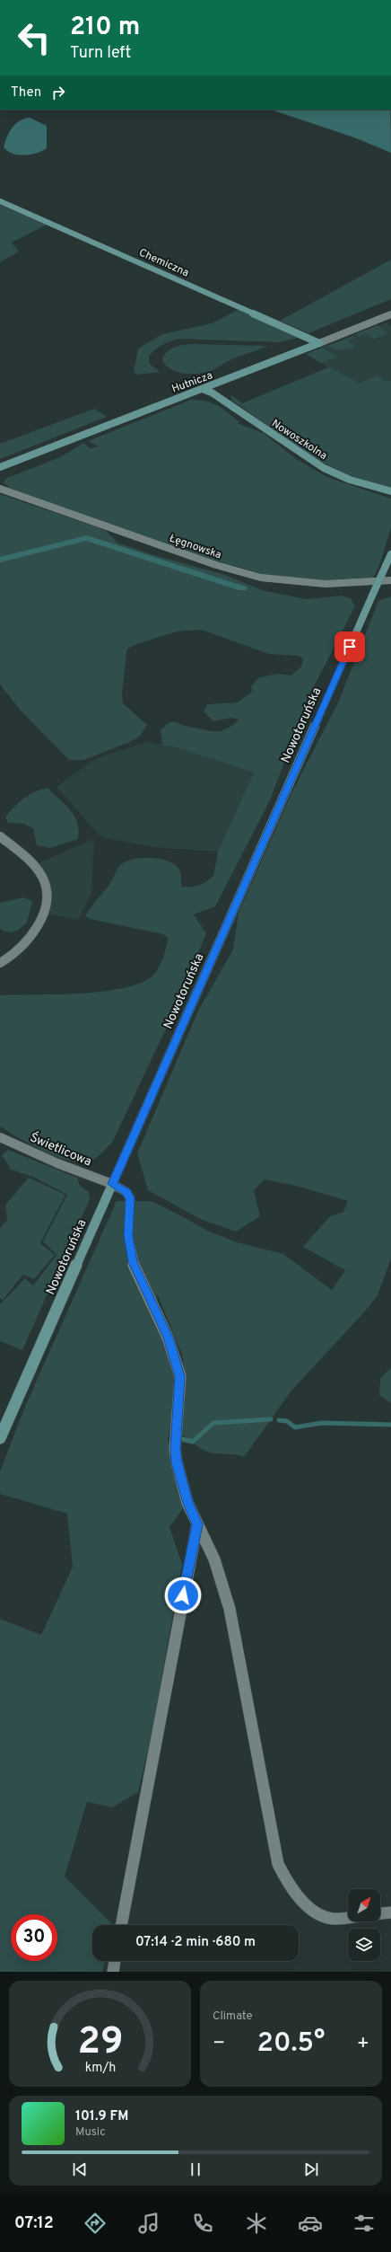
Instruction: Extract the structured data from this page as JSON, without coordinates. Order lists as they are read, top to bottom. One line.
{"streets":{"street":["Chemiczna","Hutnicza","Nowoszkolna","Łęgnowska","Nowotoruńska","Świetlicowa"]},"crossings":[["Chemiczna","Hutnicza"],["Hutnicza","Nowoszkolna"],["Nowotoruńska","Świetlicowa"]],"north":"top right","page":{"turn":["210 m","Turn left"],"then":"Then","limit":"30","trip":"07:14 · 2 min · 680 m","tile":"Climate","heat":["−","20.5°","+"],"song":["101.9 FM","Music"],"tabs":"07:12","gauge":["29","km/h"]}}
